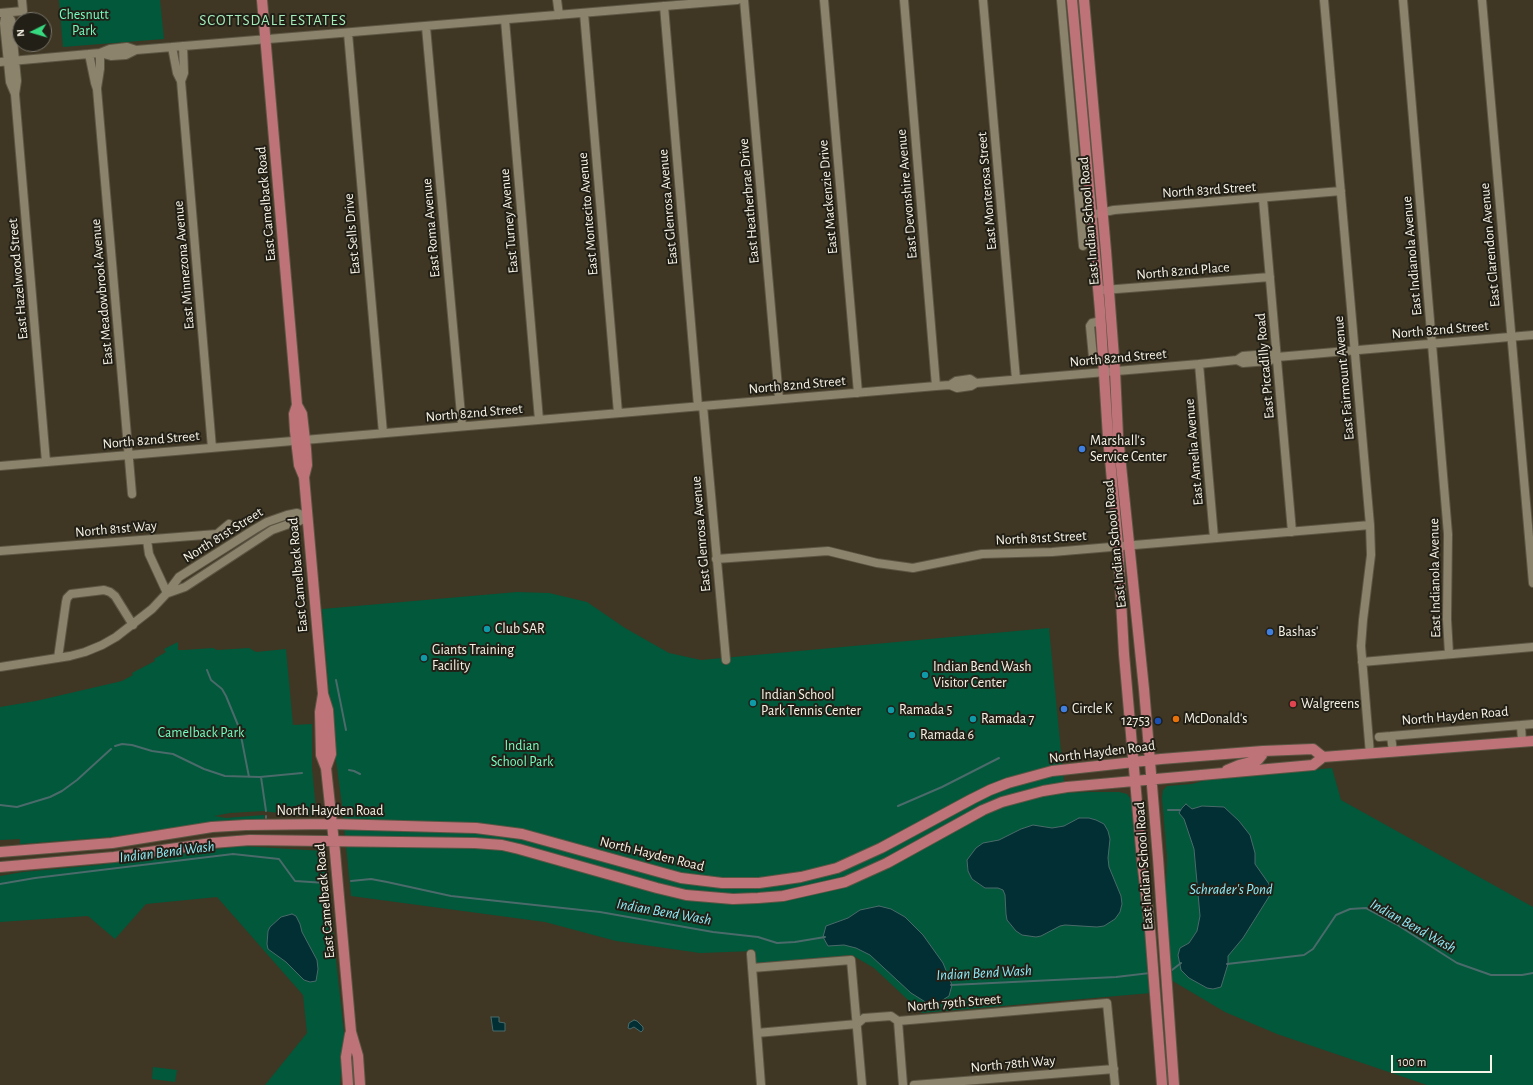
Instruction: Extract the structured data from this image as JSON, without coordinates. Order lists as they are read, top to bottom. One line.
{"streets":{"main road":["East Camelback Road","East Indian School Road","North Hayden Road"],"street":["North 83rd Street","East Monterosa Street","East Devonshire Avenue","East Mackenzie Drive","East Heatherbrae Drive","East Glenrosa Avenue","East Montecito Avenue","East Turney Avenue","East Roma Avenue","East Sells Drive","East Clarendon Avenue","East Indianola Avenue","East Minnezona Avenue","North 82nd Place","East Hazelwood Street","East Meadowbrook Avenue","North 82nd Street","East Piccadilly Road","East Fairmount Avenue","East Amelia Avenue","North 81st Way","North 81st Street","North 79th Street","North 78th Way"]},"crossings":[["North 83rd Street","East Indian School Road"],["North 83rd Street","East Piccadilly Road"],["North 83rd Street","East Fairmount Avenue"],["East Monterosa Street","North 82nd Street"],["East Devonshire Avenue","North 82nd Street"],["East Mackenzie Drive","North 82nd Street"],["East Heatherbrae Drive","North 82nd Street"],["East Camelback Road","North 82nd Street"],["East Camelback Road","North 81st Street"],["East Camelback Road","North Hayden Road"],["East Glenrosa Avenue","North 82nd Street"],["East Glenrosa Avenue","North 81st Street"],["East Montecito Avenue","North 82nd Street"],["East Turney Avenue","North 82nd Street"],["East Indian School Road","North 82nd Place"],["East Indian School Road","North 82nd Street"],["East Indian School Road","North 81st Street"],["East Indian School Road","North Hayden Road"],["East Roma Avenue","North 82nd Street"],["East Sells Drive","North 82nd Street"],["East Clarendon Avenue","North 82nd Street"],["East Indianola Avenue","North 82nd Street"],["East Minnezona Avenue","North 82nd Street"],["North 82nd Place","East Piccadilly Road"],["East Hazelwood Street","North 82nd Street"],["East Meadowbrook Avenue","North 82nd Street"],["North 82nd Street","East Piccadilly Road"],["North 82nd Street","East Fairmount Avenue"],["North 82nd Street","East Amelia Avenue"],["East Piccadilly Road","North 81st Street"],["East Fairmount Avenue","North 81st Street"],["East Fairmount Avenue","North Hayden Road"],["East Amelia Avenue","North 81st Street"],["North 79th Street","North 78th Way"]],"districts":["SCOTTSDALE ESTATES"],"water":["Indian Bend Wash","Schrader's Pond"],"parks":["Chesnutt Park","Camelback Park","Indian School Park"],"places":["Marshall's Service Center","Club SAR","Bashas'","Giants Training Facility","Indian Bend Wash Visitor Center","Indian School Park Tennis Center","Walgreens","Circle K","Ramada 5","Ramada 7","McDonald's","12753","Ramada 6"],"scale_bar":"100 m","north":"left"}
